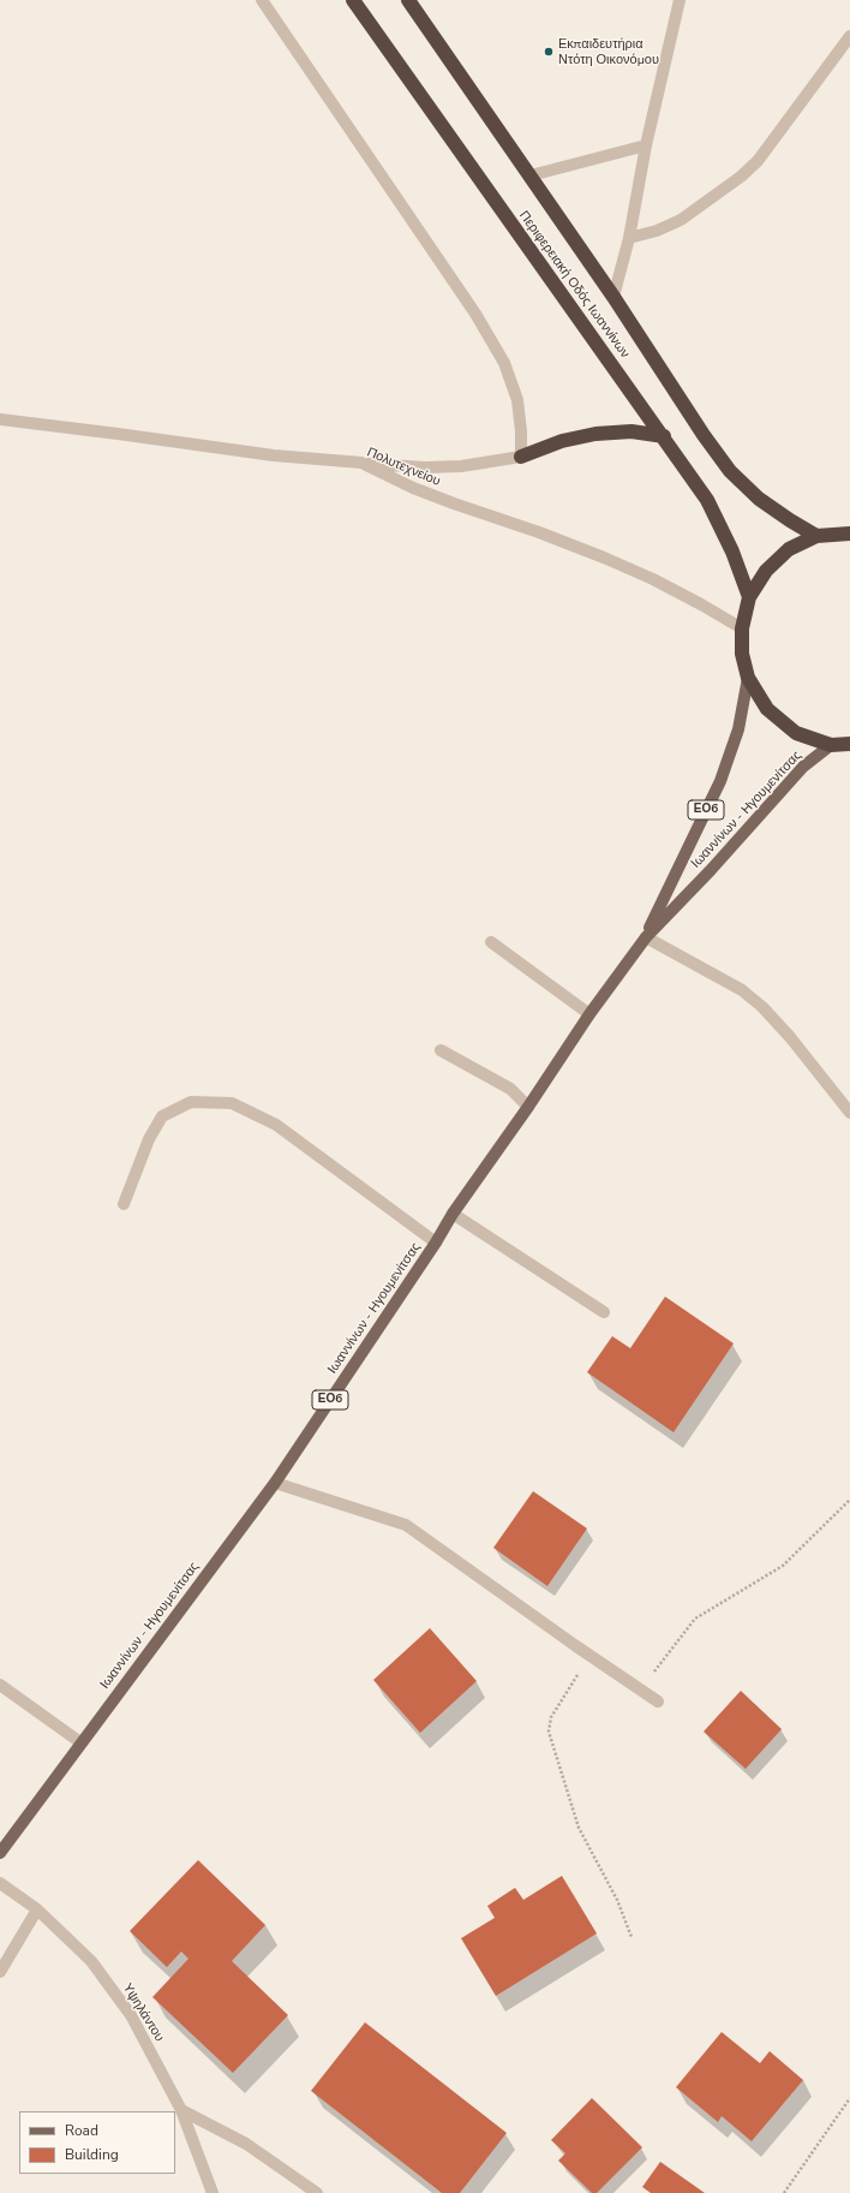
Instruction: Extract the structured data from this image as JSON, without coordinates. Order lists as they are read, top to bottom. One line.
{"streets":{"highway":["Περιφερειακή Οδός Ιωαννίνων","ΕΟ6"],"main road":["Ιωαννίνων - Ηγουμενίτσας"],"street":["Πολυτεχνείου","Υψηλάντου"]},"crossings":[["Περιφερειακή Οδός Ιωαννίνων","ΕΟ6"],["Πολυτεχνείου","ΕΟ6"],["ΕΟ6","Ιωαννίνων - Ηγουμενίτσας"]],"places":["Εκπαιδευτήρια Ντότη Οικονόμου"],"legend":["Road","Building"]}
